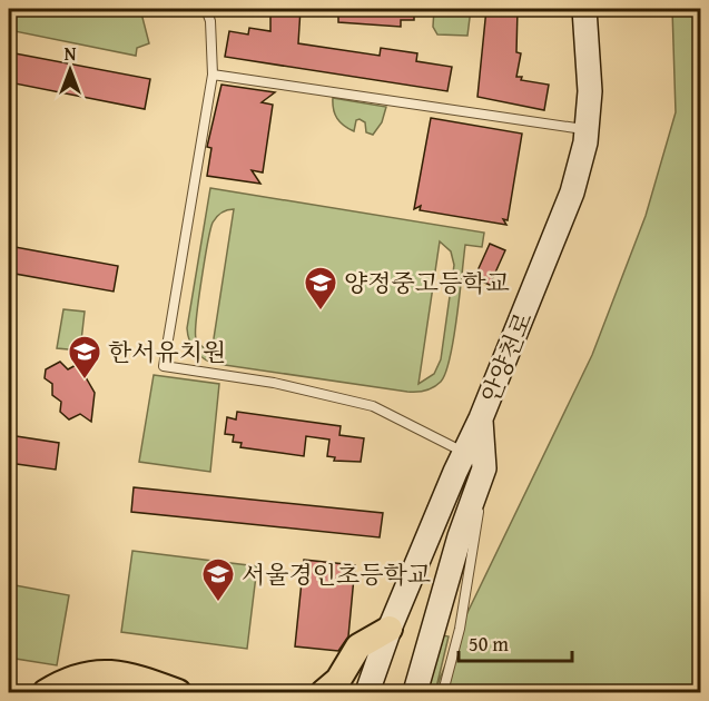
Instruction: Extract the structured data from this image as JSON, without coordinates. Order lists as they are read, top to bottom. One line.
{"streets":{"main road":["안양천로"]},"places":{"school or university":["양정중고등학교","한서유치원","서울경인초등학교"]},"scale_bar":"50 m","north":"top"}
